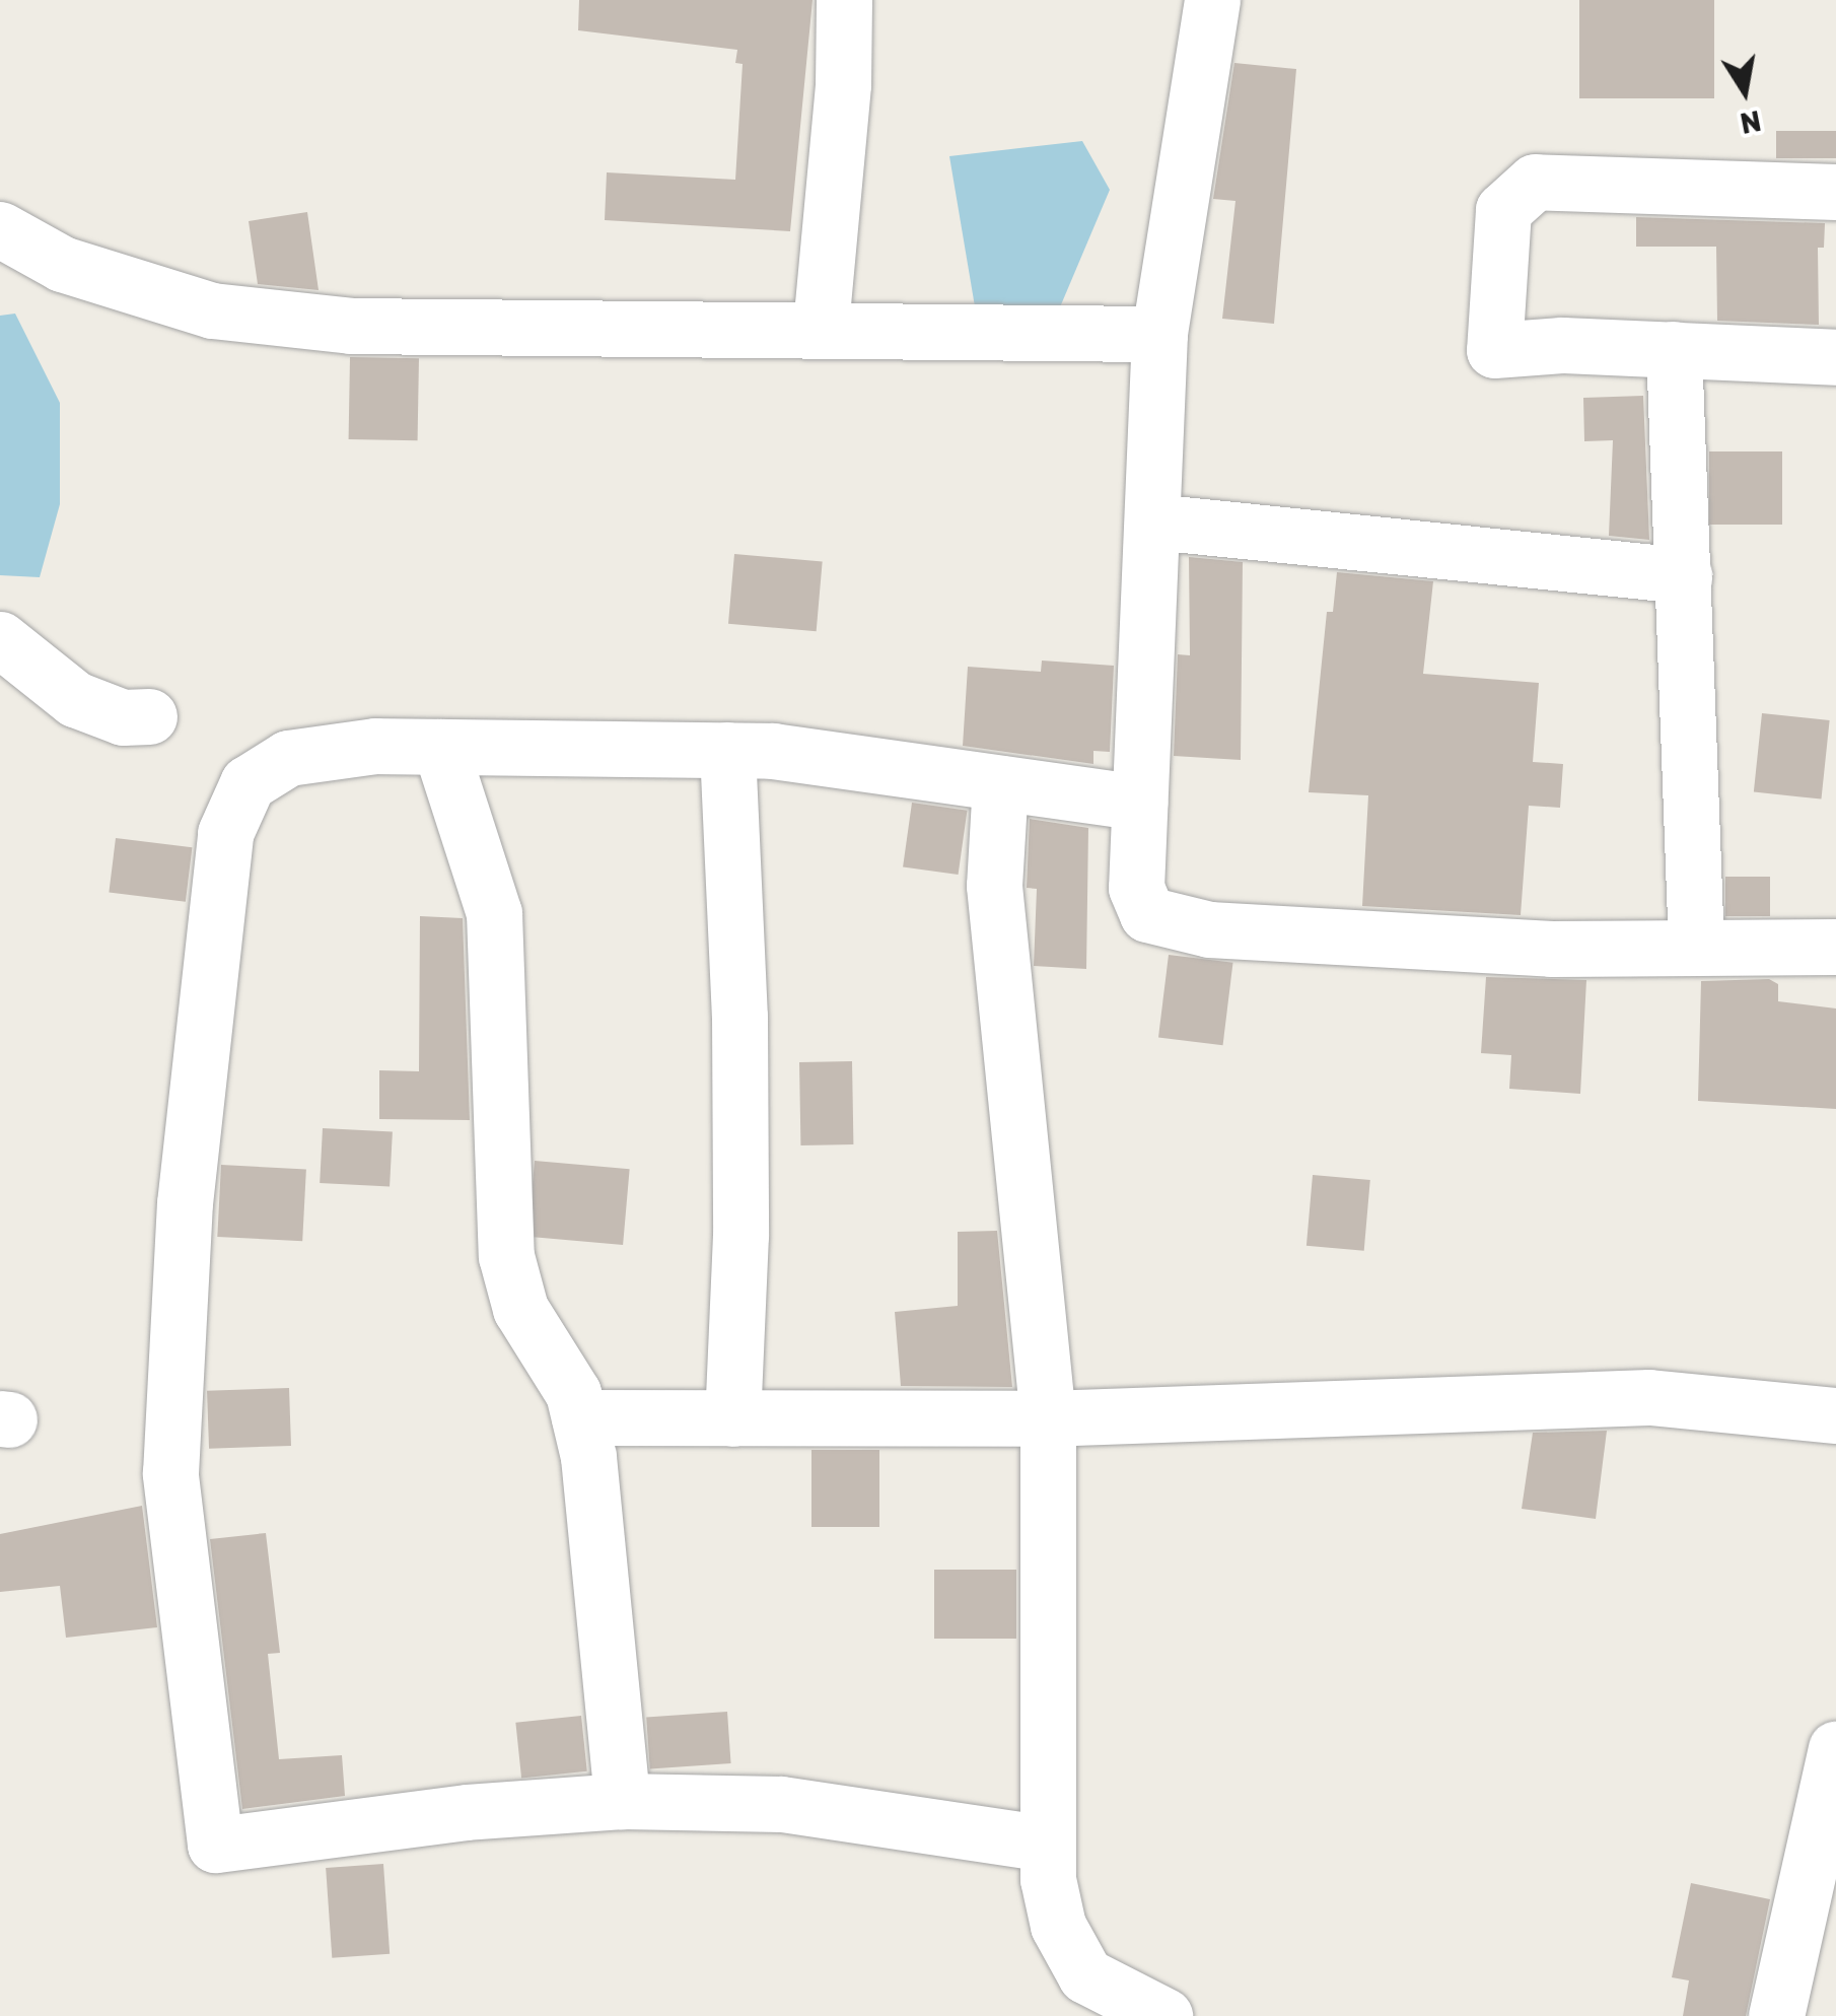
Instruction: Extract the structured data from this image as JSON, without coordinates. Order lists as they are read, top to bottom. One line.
{"north":"bottom"}
